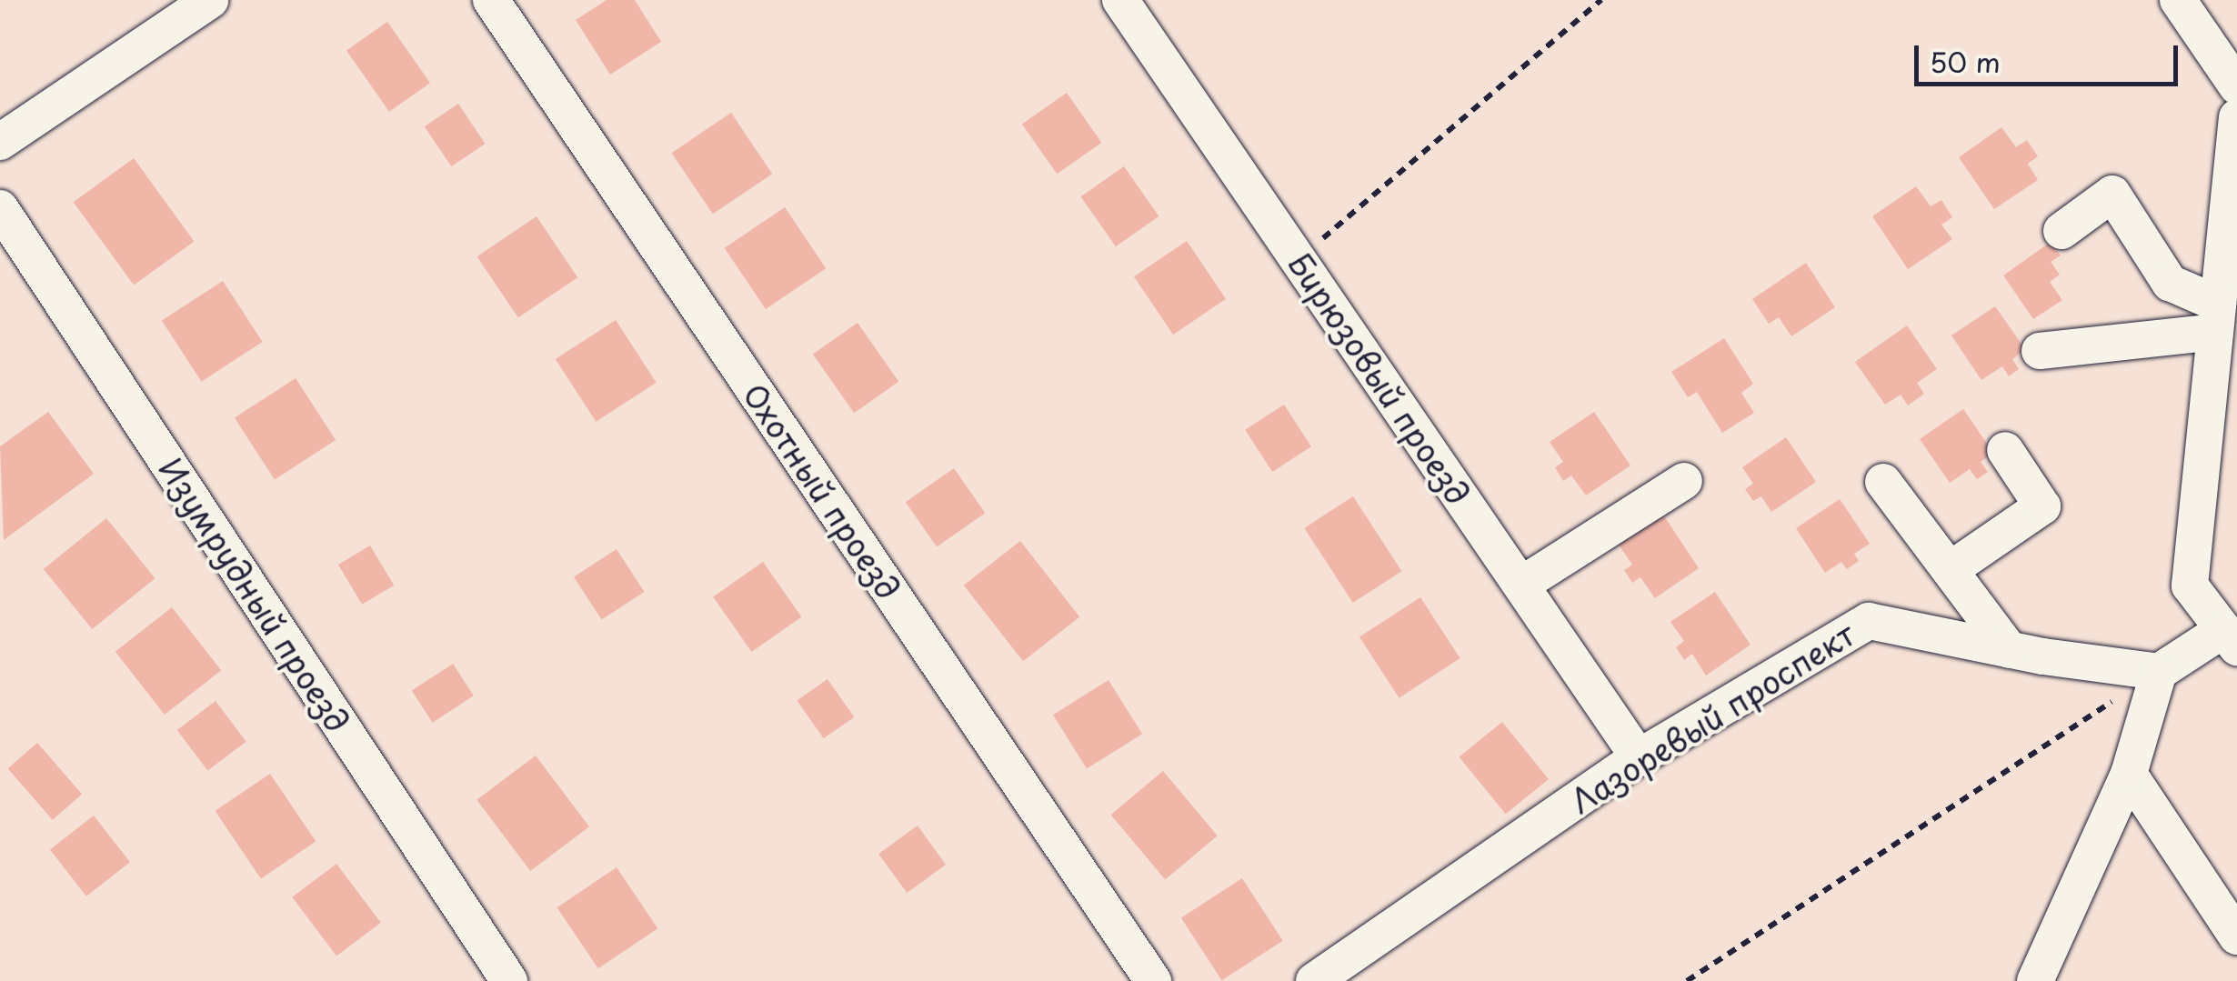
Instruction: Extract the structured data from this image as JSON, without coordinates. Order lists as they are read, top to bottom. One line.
{"streets":{"street":["Бирюзовый проезд","Охотный проезд","Изумрудный проезд","Лазоревый проспект"]},"crossings":[["Бирюзовый проезд","Лазоревый проспект"]],"scale_bar":"50 m"}
